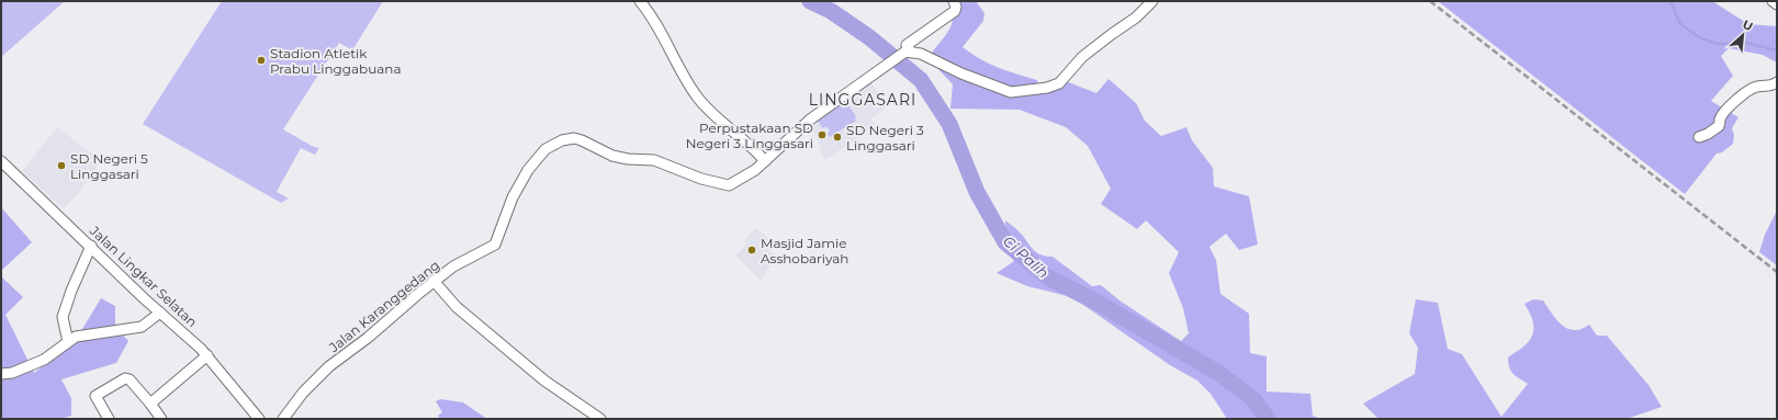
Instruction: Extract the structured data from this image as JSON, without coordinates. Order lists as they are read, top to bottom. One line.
{"streets":{"street":["Jalan Lingkar Selatan","Jalan Karanggedang"]},"districts":["LINGGASARI"],"water":["Ci Palih"],"places":["Stadion Atletik Prabu Linggabuana","Perpustakaan SD Negeri 3 Linggasari","SD Negeri 3 Linggasari","SD Negeri 5 Linggasari","Masjid Jamie Asshobariyah"],"north":"top right"}
